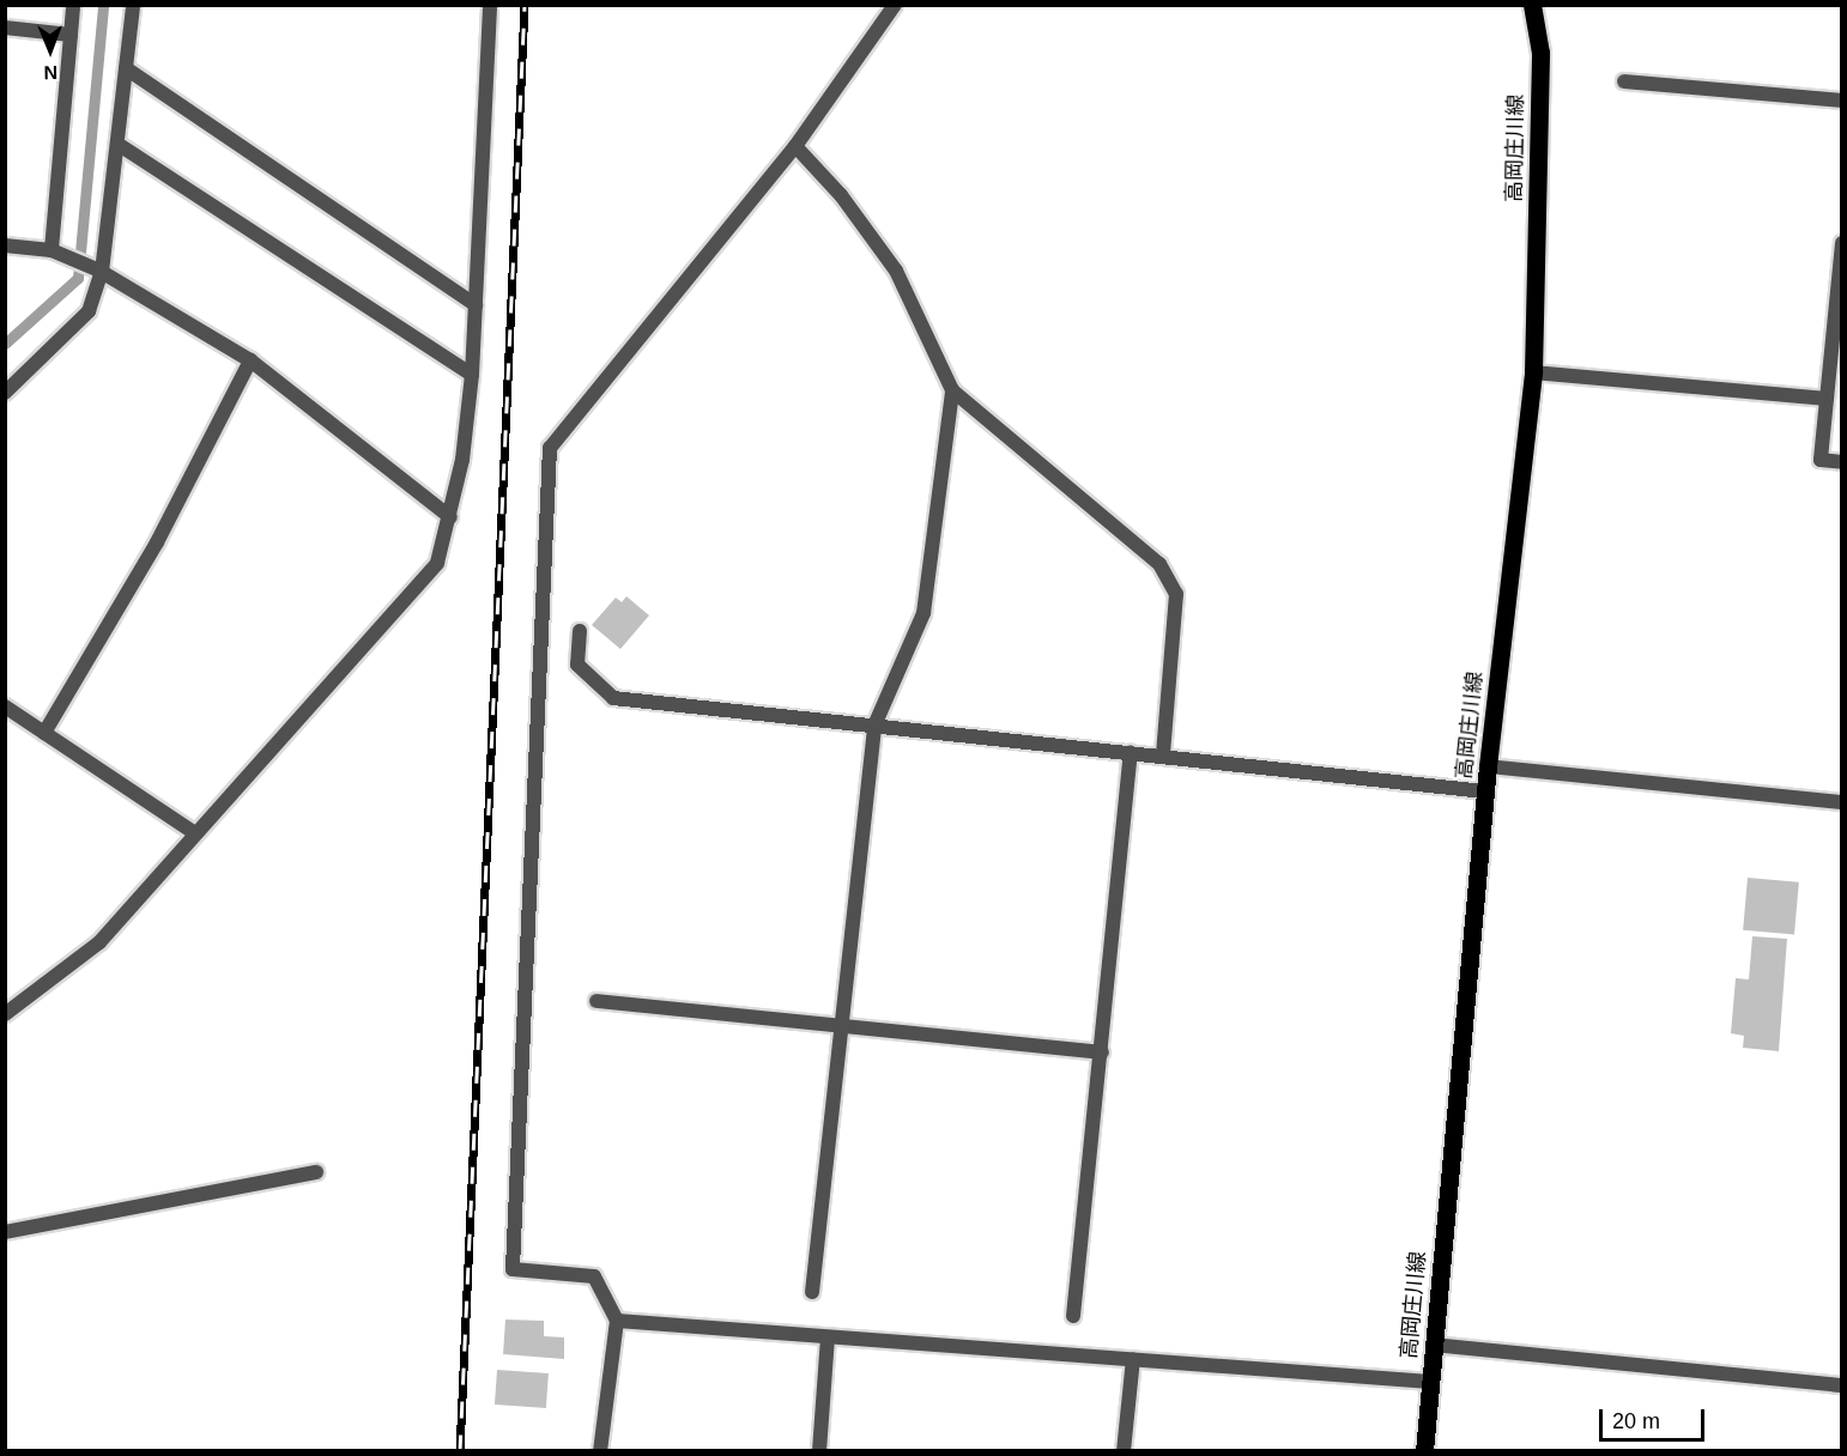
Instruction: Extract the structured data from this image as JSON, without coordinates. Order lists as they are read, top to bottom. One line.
{"streets":{"main road":["高岡庄川線"]},"scale_bar":"20 m","north":"bottom"}
